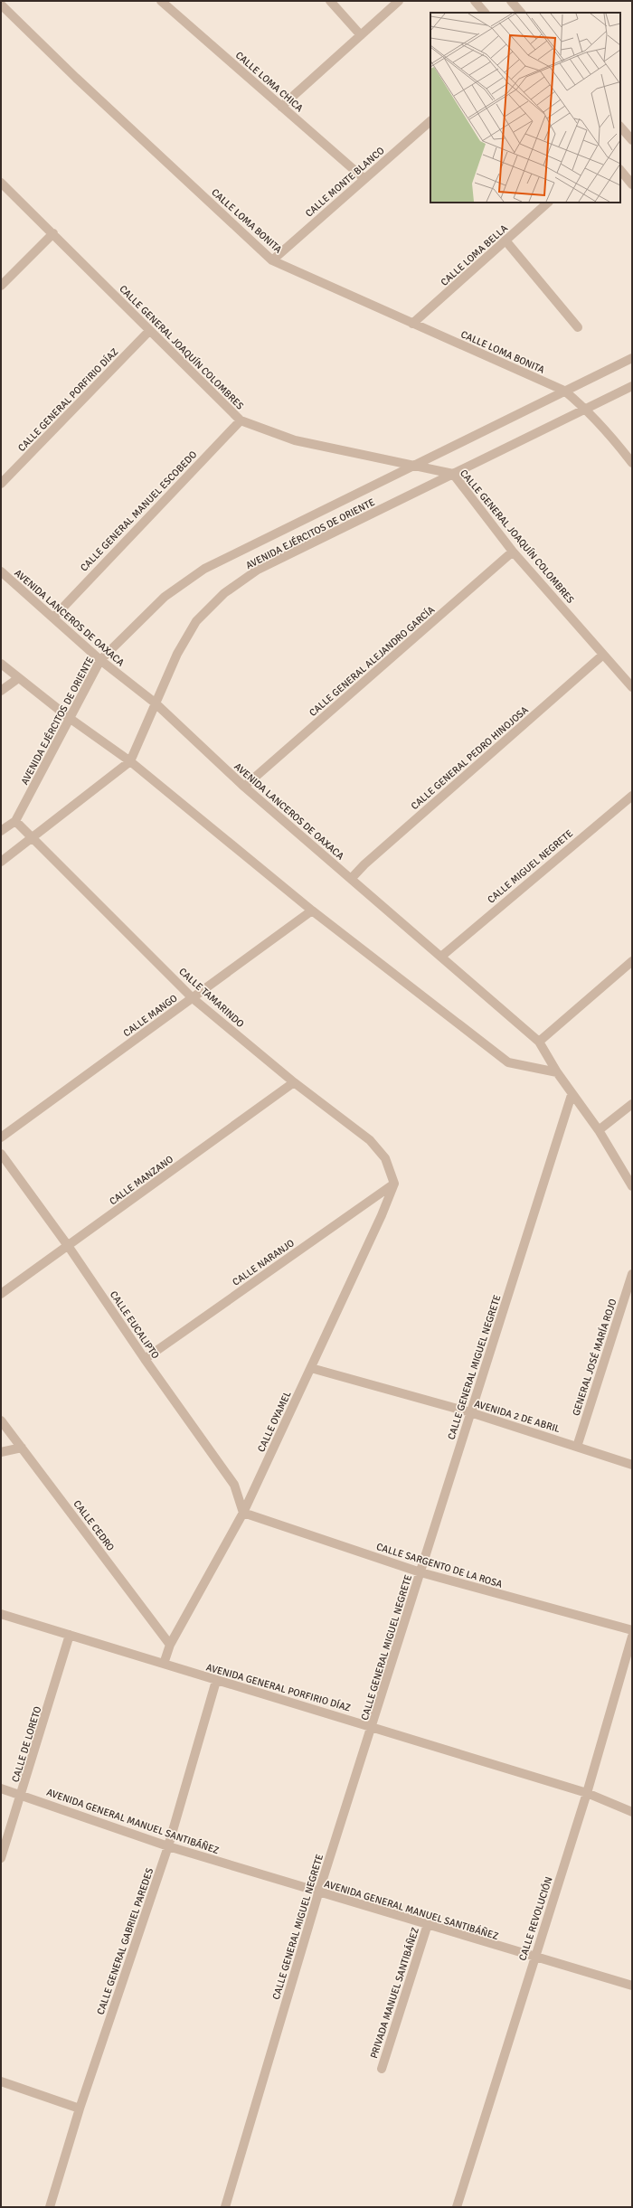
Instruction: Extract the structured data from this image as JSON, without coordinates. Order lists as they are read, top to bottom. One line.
{"streets":{"street":["CALLE LOMA CHICA","CALLE MONTE BLANCO","CALLE LOMA BONITA","CALLE LOMA BELLA","CALLE GENERAL JOAQUÍN COLOMBRES","CALLE GENERAL PORFIRIO DÍAZ","CALLE GENERAL MANUEL ESCOBEDO","AVENIDA EJÉRCITOS DE ORIENTE","AVENIDA LANCEROS DE OAXACA","CALLE GENERAL ALEJANDRO GARCÍA","CALLE GENERAL PEDRO HINOJOSA","CALLE MIGUEL NEGRETE","CALLE TAMARINDO","CALLE MANGO","CALLE MANZANO","CALLE NARANJO","CALLE EUCALIPTO","GENERAL JOSÉ MARÍA ROJO","CALLE GENERAL MIGUEL NEGRETE","AVENIDA 2 DE ABRIL","CALLE OYAMEL","CALLE CEDRO","CALLE SARGENTO DE LA ROSA","AVENIDA GENERAL PORFIRIO DÍAZ","CALLE DE LORETO","AVENIDA GENERAL MANUEL SANTIBÁÑEZ","CALLE REVOLUCIÓN","CALLE GENERAL GABRIEL PAREDES","PRIVADA MANUEL SANTIBÁÑEZ"]},"crossings":[["CALLE LOMA CHICA","CALLE MONTE BLANCO"],["CALLE MONTE BLANCO","CALLE LOMA BONITA"],["CALLE LOMA BONITA","CALLE LOMA BELLA"],["CALLE LOMA BONITA","AVENIDA EJÉRCITOS DE ORIENTE"],["CALLE GENERAL JOAQUÍN COLOMBRES","CALLE GENERAL PORFIRIO DÍAZ"],["CALLE GENERAL JOAQUÍN COLOMBRES","CALLE GENERAL MANUEL ESCOBEDO"],["CALLE GENERAL JOAQUÍN COLOMBRES","AVENIDA EJÉRCITOS DE ORIENTE"],["CALLE GENERAL JOAQUÍN COLOMBRES","CALLE GENERAL ALEJANDRO GARCÍA"],["CALLE GENERAL JOAQUÍN COLOMBRES","CALLE GENERAL PEDRO HINOJOSA"],["CALLE GENERAL MANUEL ESCOBEDO","AVENIDA LANCEROS DE OAXACA"],["AVENIDA EJÉRCITOS DE ORIENTE","AVENIDA LANCEROS DE OAXACA"],["AVENIDA EJÉRCITOS DE ORIENTE","CALLE TAMARINDO"],["AVENIDA LANCEROS DE OAXACA","CALLE GENERAL ALEJANDRO GARCÍA"],["AVENIDA LANCEROS DE OAXACA","CALLE GENERAL PEDRO HINOJOSA"],["AVENIDA LANCEROS DE OAXACA","CALLE MIGUEL NEGRETE"],["AVENIDA LANCEROS DE OAXACA","CALLE GENERAL MIGUEL NEGRETE"],["CALLE TAMARINDO","CALLE MANGO"],["CALLE TAMARINDO","CALLE MANZANO"],["CALLE TAMARINDO","CALLE NARANJO"],["CALLE TAMARINDO","CALLE OYAMEL"],["CALLE MANZANO","CALLE EUCALIPTO"],["CALLE NARANJO","CALLE EUCALIPTO"],["CALLE NARANJO","CALLE OYAMEL"],["CALLE EUCALIPTO","CALLE OYAMEL"],["CALLE EUCALIPTO","CALLE SARGENTO DE LA ROSA"],["GENERAL JOSÉ MARÍA ROJO","AVENIDA 2 DE ABRIL"],["CALLE GENERAL MIGUEL NEGRETE","AVENIDA 2 DE ABRIL"],["CALLE GENERAL MIGUEL NEGRETE","CALLE SARGENTO DE LA ROSA"],["CALLE GENERAL MIGUEL NEGRETE","AVENIDA GENERAL PORFIRIO DÍAZ"],["CALLE GENERAL MIGUEL NEGRETE","AVENIDA GENERAL MANUEL SANTIBÁÑEZ"],["AVENIDA 2 DE ABRIL","CALLE OYAMEL"],["CALLE OYAMEL","CALLE CEDRO"],["CALLE OYAMEL","CALLE SARGENTO DE LA ROSA"],["CALLE OYAMEL","AVENIDA GENERAL PORFIRIO DÍAZ"],["AVENIDA GENERAL PORFIRIO DÍAZ","CALLE DE LORETO"],["AVENIDA GENERAL PORFIRIO DÍAZ","CALLE REVOLUCIÓN"],["AVENIDA GENERAL PORFIRIO DÍAZ","CALLE GENERAL GABRIEL PAREDES"],["CALLE DE LORETO","AVENIDA GENERAL MANUEL SANTIBÁÑEZ"],["AVENIDA GENERAL MANUEL SANTIBÁÑEZ","CALLE REVOLUCIÓN"],["AVENIDA GENERAL MANUEL SANTIBÁÑEZ","CALLE GENERAL GABRIEL PAREDES"],["AVENIDA GENERAL MANUEL SANTIBÁÑEZ","PRIVADA MANUEL SANTIBÁÑEZ"]]}
